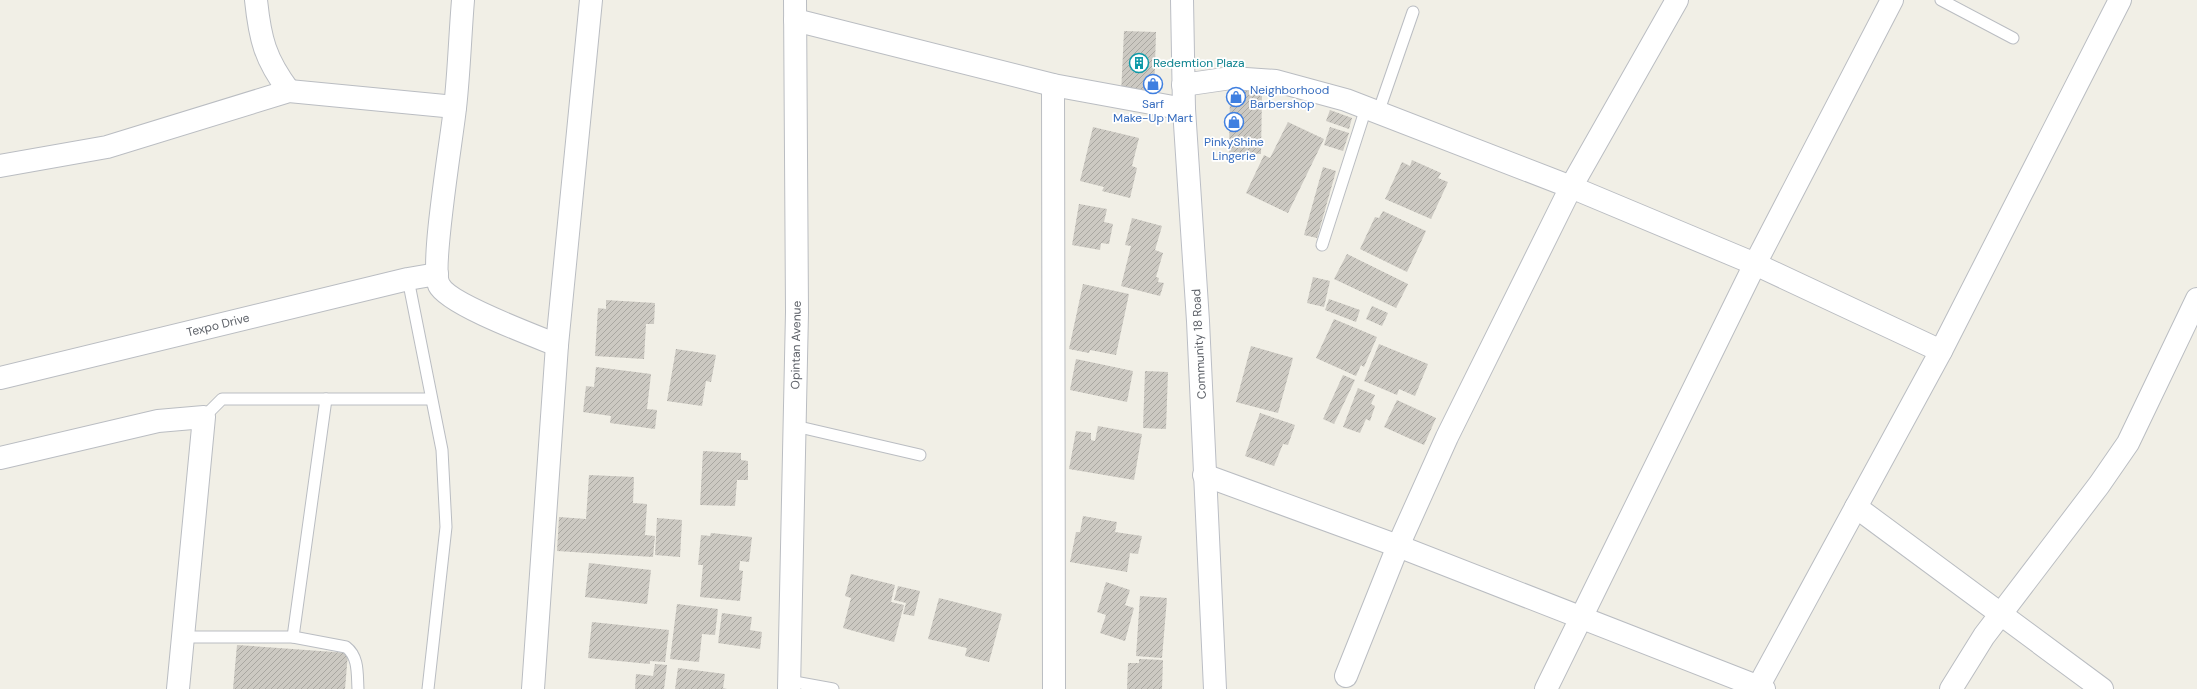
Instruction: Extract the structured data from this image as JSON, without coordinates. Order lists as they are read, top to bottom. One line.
{"streets":{"street":["Texpo Drive","Community 18 Road","Opintan Avenue"]},"places":{"building":["Redemtion Plaza"],"shop":["Sarf Make-Up Mart","Neighborhood Barbershop","PinkyShine Lingerie"]}}
